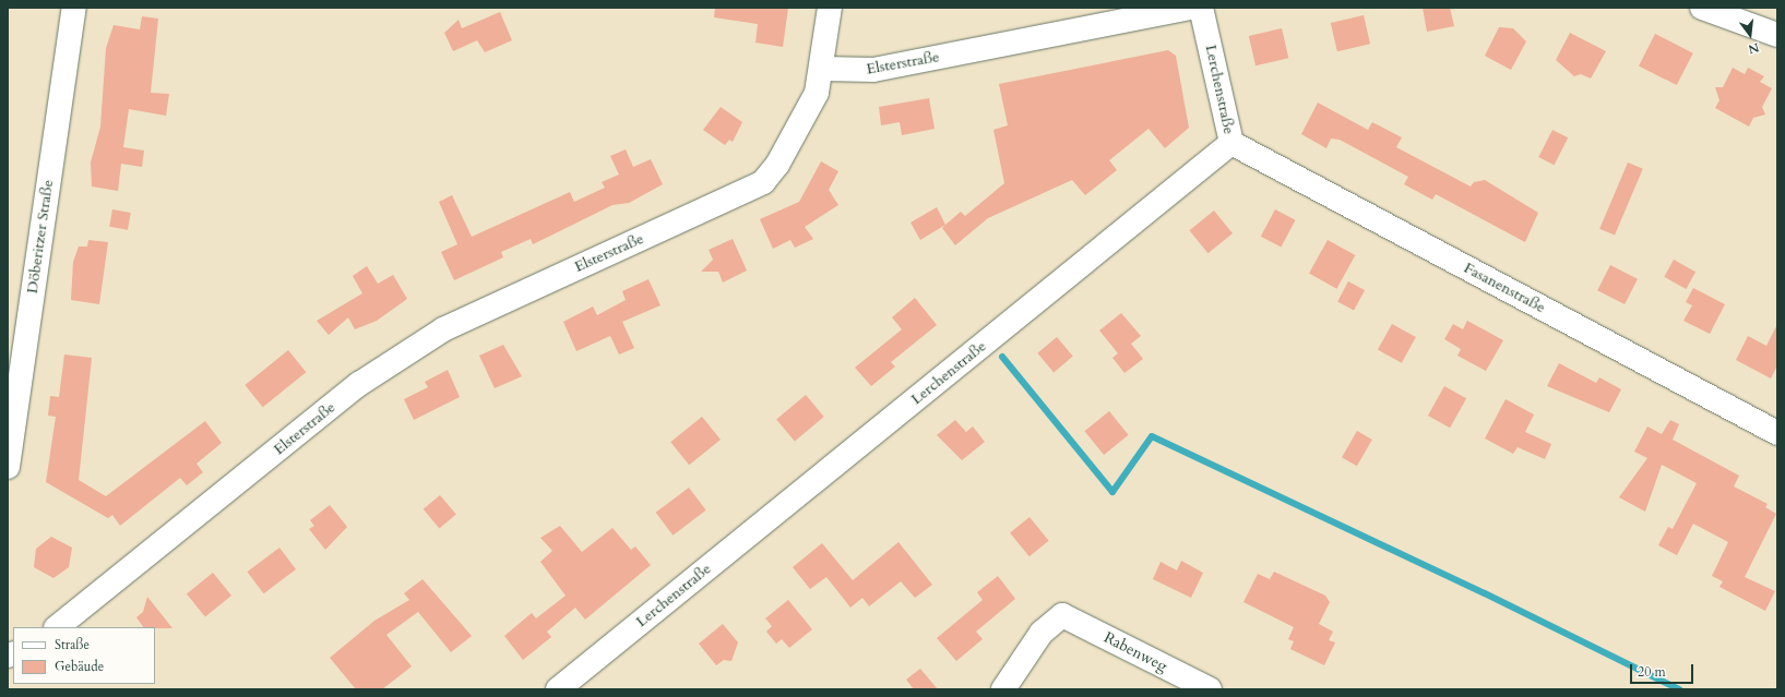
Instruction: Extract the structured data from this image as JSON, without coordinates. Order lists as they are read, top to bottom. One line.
{"streets":{"street":["Elsterstraße","Lerchenstraße","Döberitzer Straße","Fasanenstraße","Rabenweg"]},"crossings":[["Lerchenstraße","Fasanenstraße"]],"legend":["Straße","Gebäude"],"scale_bar":"20 m","north":"bottom"}
